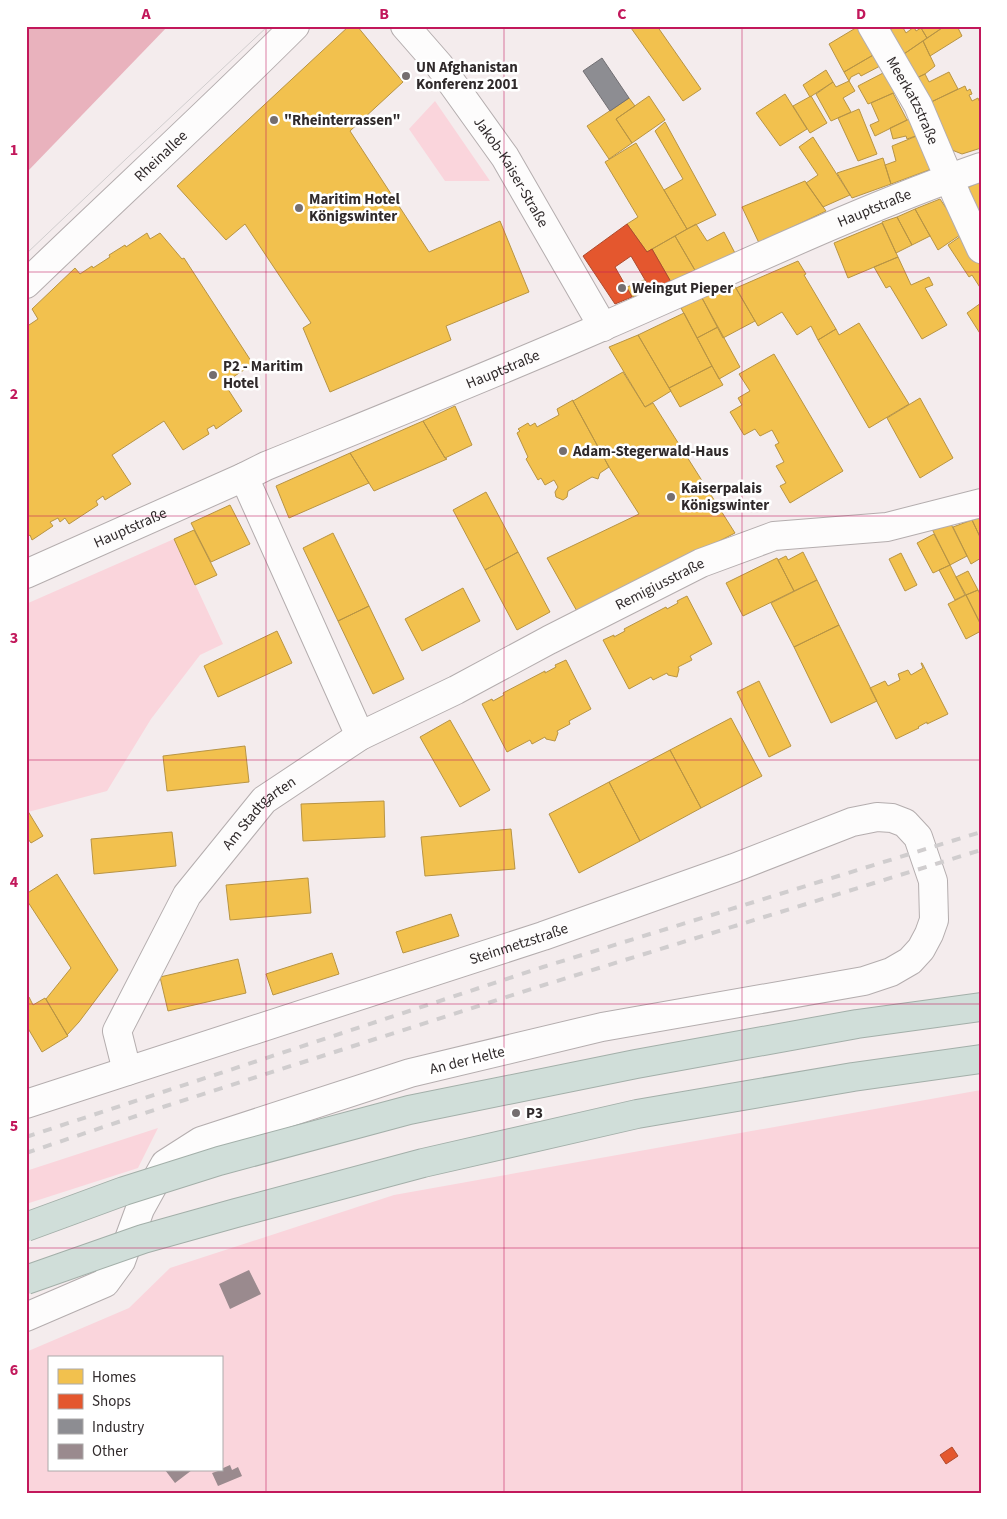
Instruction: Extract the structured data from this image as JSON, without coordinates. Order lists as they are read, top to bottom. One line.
{"streets":{"street":["Meerkatzstraße","Rheinallee","Jakob-Kaiser-Straße","Hauptstraße","Remigiusstraße","Am Stadtgarten","Steinmetzstraße","An der Helte"]},"crossings":[["Meerkatzstraße","Hauptstraße"],["Jakob-Kaiser-Straße","Hauptstraße"],["Remigiusstraße","Am Stadtgarten"],["Am Stadtgarten","Steinmetzstraße"],["Steinmetzstraße","An der Helte"]],"places":["UN Afghanistan Konferenz 2001","\"Rheinterrassen\"","Maritim Hotel Königswinter","Weingut Pieper","P2 - Maritim Hotel","Adam-Stegerwald-Haus","Kaiserpalais Königswinter","P3"],"legend":["Homes","Shops","Industry","Other"],"grid":{"columns":["A","B","C","D"],"rows":["1","2","3","4","5","6"]}}
